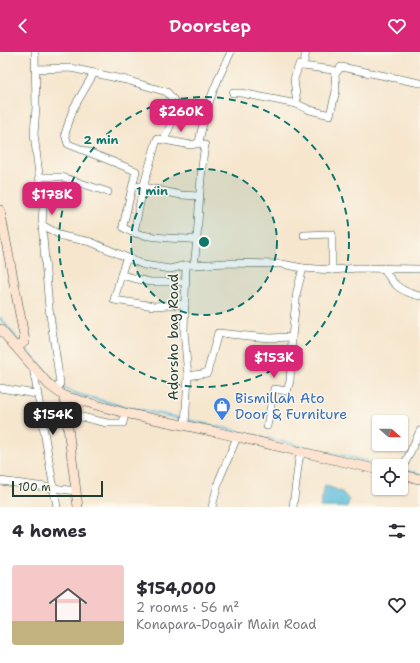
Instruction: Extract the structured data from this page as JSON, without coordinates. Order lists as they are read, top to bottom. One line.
{"streets":{"street":["Adorsho bag Road"]},"places":{"shop":["Bismillah Ato Door & Furniture"]},"scale_bar":"100 m","north":"right","page":{"header":"Doorstep","price":["$260K","$178K","$153K","$154K"],"scale":"100 m","heading":"4 homes","list":[{"name":"$154,000","note":"2 rooms · 56 m² · Konapara-Dogair Main Road"}]},"rings":["2 min","1 min"]}
